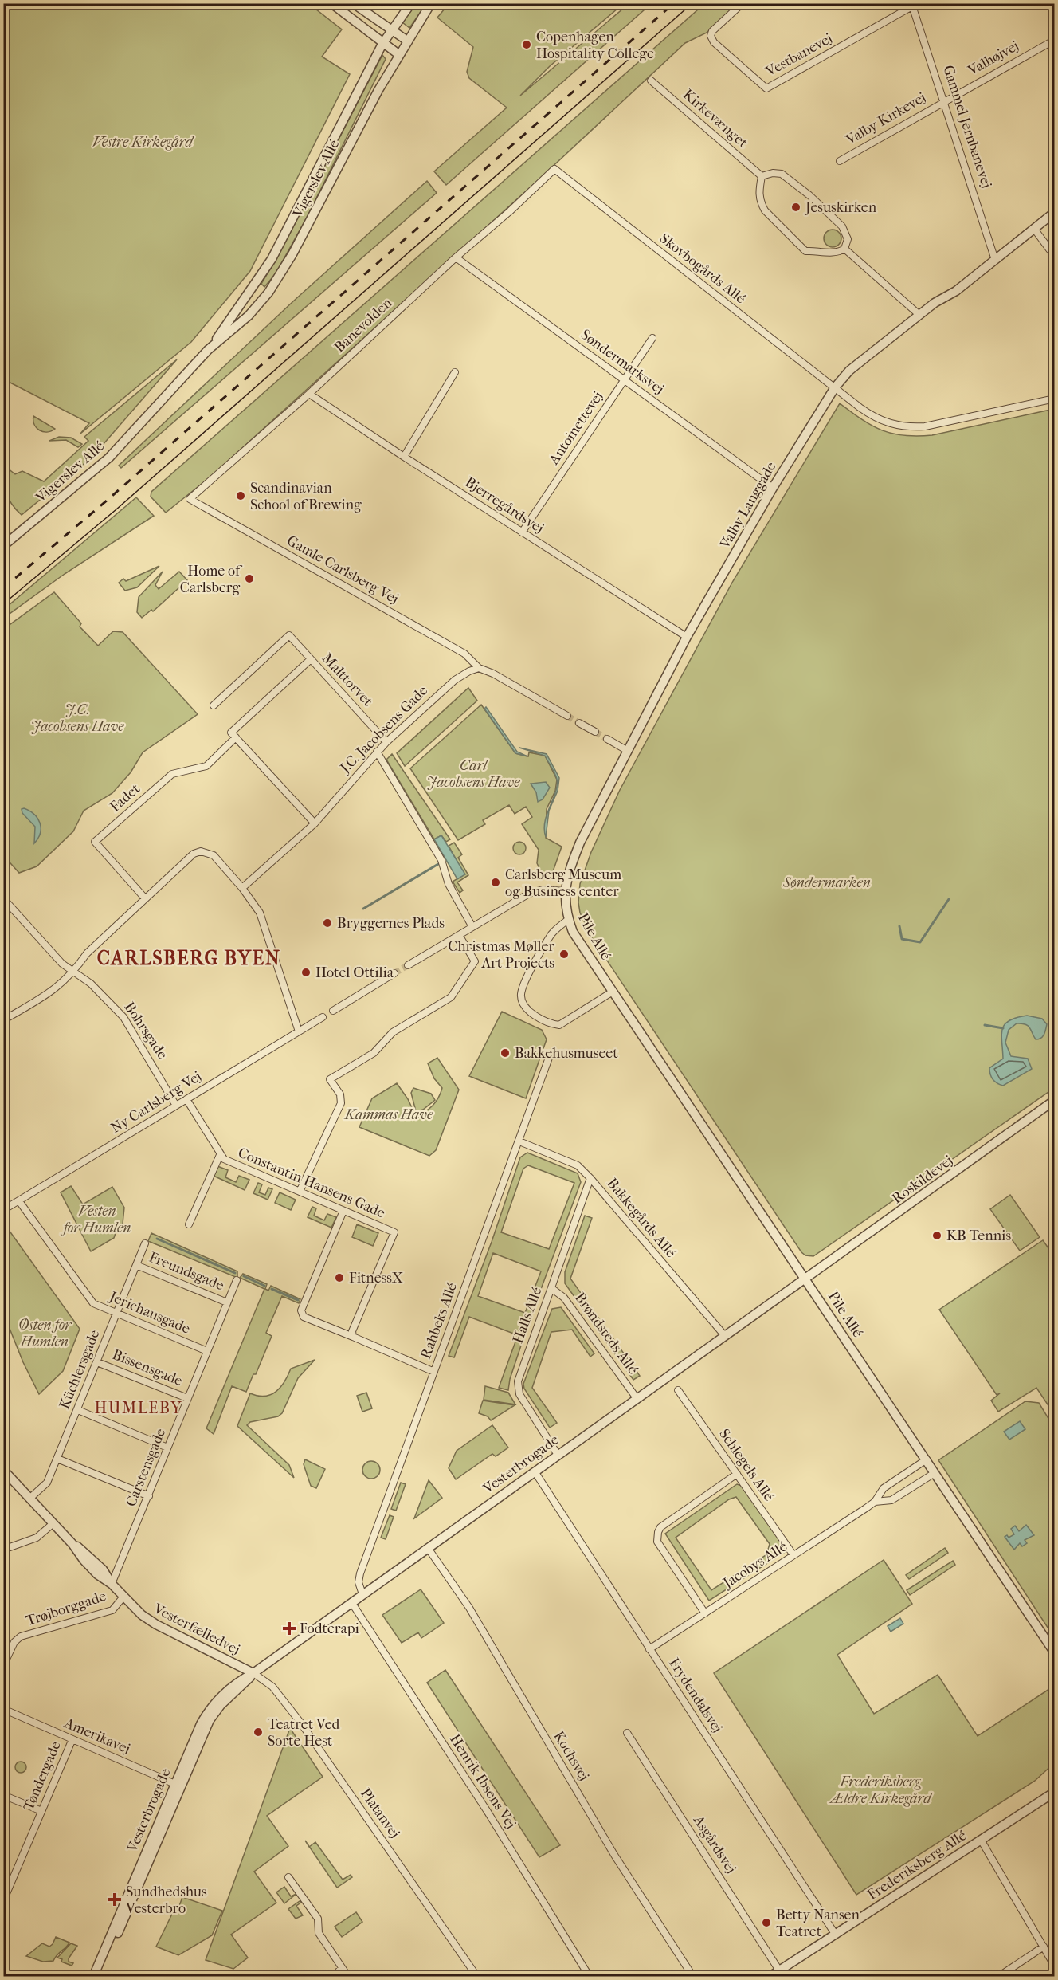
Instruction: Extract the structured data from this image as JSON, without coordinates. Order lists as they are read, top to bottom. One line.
{"streets":{"street":["Vestbanevej","Valhøjvej","Kirkevænget","Valby Kirkevej","Gammel Jernbanevej","Vigerslev Allé","Skovbogårds Allé","Banevolden","Søndermarksvej","Antoinettevej","Bjerregårdsvej","Valby Langgade","Gamle Carlsberg Vej","Malttorvet","J.C. Jacobsens Gade","Fadet","Pile Allé","Bohrsgade","Ny Carlsberg Vej","Roskildevej","Constantin Hansens Gade","Bakkegårds Allé","Freundsgade","Jerichausgade","Halls Allé","Rahbeks Allé","Brøndsteds Allé","Bissensgade","Küchlersgade","Vesterbrogade","Schlegels Allé","Carstensgade","Jacobys Allé","Trøjborggade","Vesterfælledvej","Frydendalsvej","Amerikavej","Kochsvej","Tøndergade","Henrik Ibsens Vej","Platanvej","Asgårdsvej","Frederiksberg Allé"]},"crossings":[["Vestbanevej","Gammel Jernbanevej"],["Valhøjvej","Valby Kirkevej"],["Valhøjvej","Gammel Jernbanevej"],["Valby Kirkevej","Gammel Jernbanevej"],["Gammel Jernbanevej","Valby Langgade"],["Skovbogårds Allé","Banevolden"],["Skovbogårds Allé","Valby Langgade"],["Banevolden","Søndermarksvej"],["Banevolden","Bjerregårdsvej"],["Banevolden","Gamle Carlsberg Vej"],["Søndermarksvej","Antoinettevej"],["Søndermarksvej","Valby Langgade"],["Antoinettevej","Bjerregårdsvej"],["Bjerregårdsvej","Valby Langgade"],["Valby Langgade","Pile Allé"],["Gamle Carlsberg Vej","J.C. Jacobsens Gade"],["Malttorvet","J.C. Jacobsens Gade"],["Malttorvet","Fadet"],["Pile Allé","Roskildevej"],["Pile Allé","Vesterbrogade"],["Pile Allé","Jacobys Allé"],["Bohrsgade","Ny Carlsberg Vej"],["Ny Carlsberg Vej","Constantin Hansens Gade"],["Ny Carlsberg Vej","Jerichausgade"],["Roskildevej","Vesterbrogade"],["Bakkegårds Allé","Halls Allé"],["Bakkegårds Allé","Rahbeks Allé"],["Bakkegårds Allé","Vesterbrogade"],["Freundsgade","Küchlersgade"],["Freundsgade","Carstensgade"],["Jerichausgade","Küchlersgade"],["Jerichausgade","Carstensgade"],["Halls Allé","Brøndsteds Allé"],["Halls Allé","Vesterbrogade"],["Rahbeks Allé","Vesterbrogade"],["Brøndsteds Allé","Vesterbrogade"],["Bissensgade","Küchlersgade"],["Bissensgade","Carstensgade"],["Küchlersgade","Vesterfælledvej"],["Vesterbrogade","Vesterfælledvej"],["Vesterbrogade","Frydendalsvej"],["Vesterbrogade","Amerikavej"],["Vesterbrogade","Kochsvej"],["Vesterbrogade","Henrik Ibsens Vej"],["Vesterbrogade","Platanvej"],["Schlegels Allé","Jacobys Allé"],["Carstensgade","Vesterfælledvej"],["Jacobys Allé","Frydendalsvej"],["Trøjborggade","Vesterfælledvej"],["Vesterfælledvej","Platanvej"],["Frydendalsvej","Frederiksberg Allé"],["Amerikavej","Tøndergade"],["Asgårdsvej","Frederiksberg Allé"]],"districts":["CARLSBERG BYEN","HUMLEBY"],"parks":["Vestre Kirkegård","J.C. Jacobsens Have","Carl Jacobsens Have","Søndermarken","Kammas Have","Vesten for Humlen","Østen for Humlen","Frederiksberg Ældre Kirkegård"],"places":{"other":["Copenhagen Hospitality College","Jesuskirken","Scandinavian School of Brewing","Home of Carlsberg","Carlsberg Museum og Business center","Bryggernes Plads","Christmas Møller Art Projects","Hotel Ottilia","Bakkehusmuseet","KB Tennis","FitnessX","Teatret Ved Sorte Hest","Betty Nansen Teatret"],"health":["Fodterapi","Sundhedshus Vesterbro"]}}
